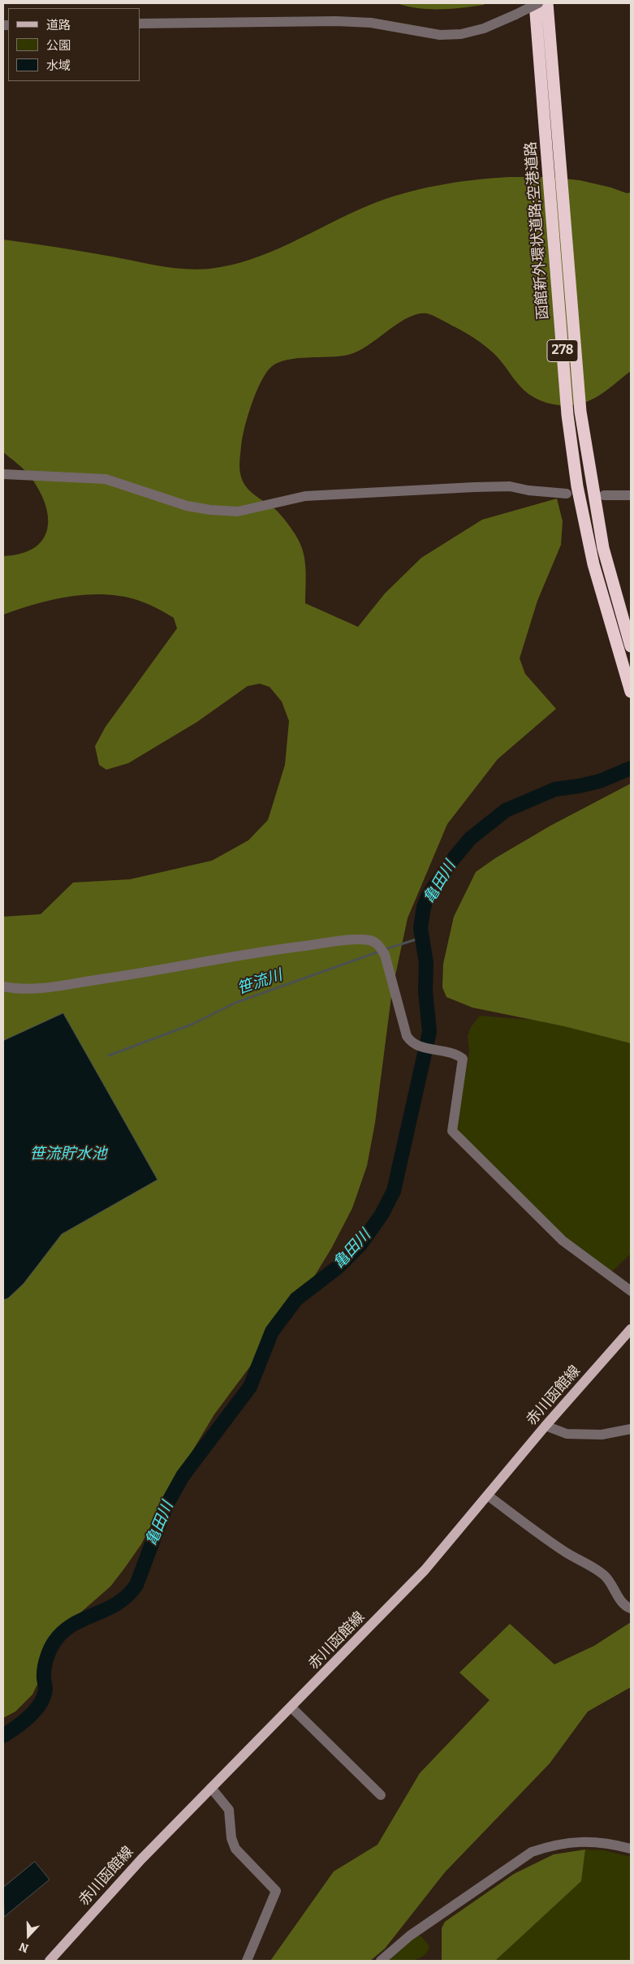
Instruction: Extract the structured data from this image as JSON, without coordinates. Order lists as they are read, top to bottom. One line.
{"streets":{"highway":["函館新外環状道路;空港道路","278"],"main road":["赤川函館線"]},"water":["亀田川","笹流川","笹流貯水池"],"legend":["道路","公園","水域"],"north":"bottom"}
